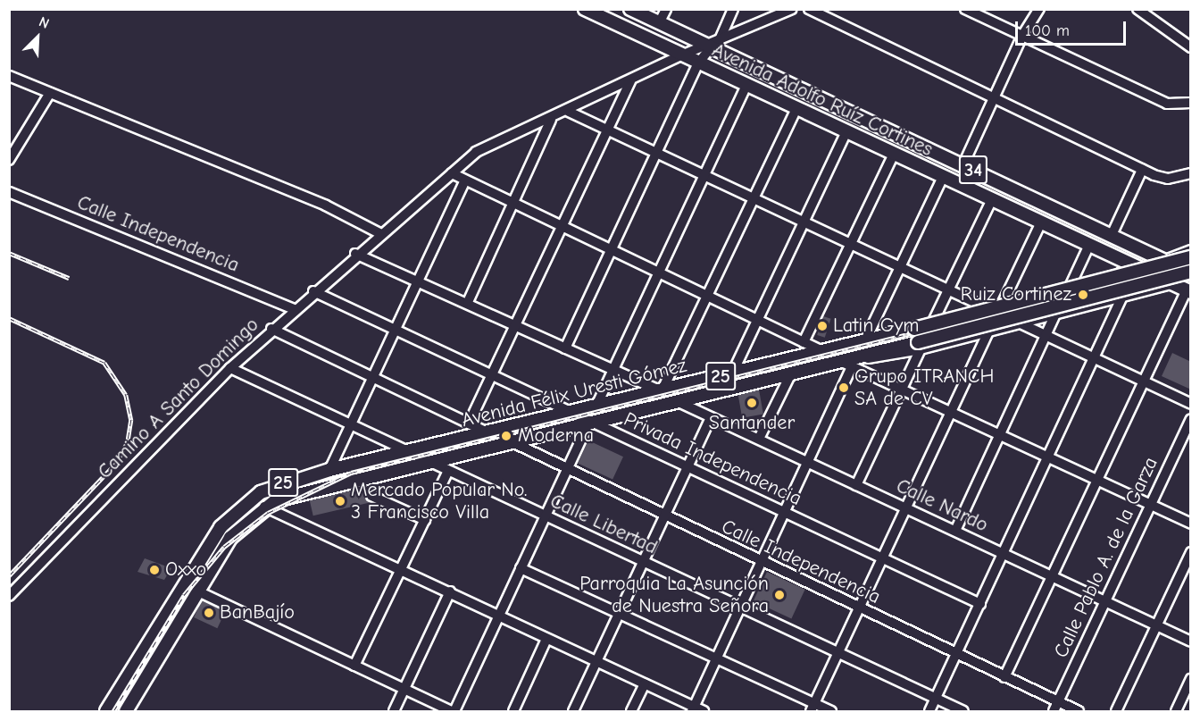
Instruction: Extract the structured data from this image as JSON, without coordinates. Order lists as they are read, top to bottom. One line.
{"streets":{"main road":["Avenida Adolfo Ruíz Cortines","34","25","Avenida Félix Uresti Gómez"],"street":["Calle Independencia","Camino A Santo Domingo","Privada Independencia","Calle Nardo","Calle Libertad","Calle Pablo A. de la Garza"]},"crossings":[["Avenida Adolfo Ruíz Cortines","Avenida Félix Uresti Gómez"],["Calle Independencia","Avenida Félix Uresti Gómez"],["Calle Independencia","Camino A Santo Domingo"],["Calle Independencia","Calle Pablo A. de la Garza"],["Avenida Félix Uresti Gómez","Privada Independencia"],["Avenida Félix Uresti Gómez","Calle Nardo"],["Avenida Félix Uresti Gómez","Calle Libertad"],["Camino A Santo Domingo","Privada Independencia"],["Camino A Santo Domingo","Calle Libertad"],["Calle Nardo","Calle Pablo A. de la Garza"]],"places":["Ruiz Cortinez","Latin Gym","Grupo ITRANCH SA de CV","Santander","Moderna","Mercado Popular No. 3 Francisco Villa","Oxxo","Parroquia La Asunción de Nuestra Señora","BanBajío"],"scale_bar":"100 m","north":"top right"}
